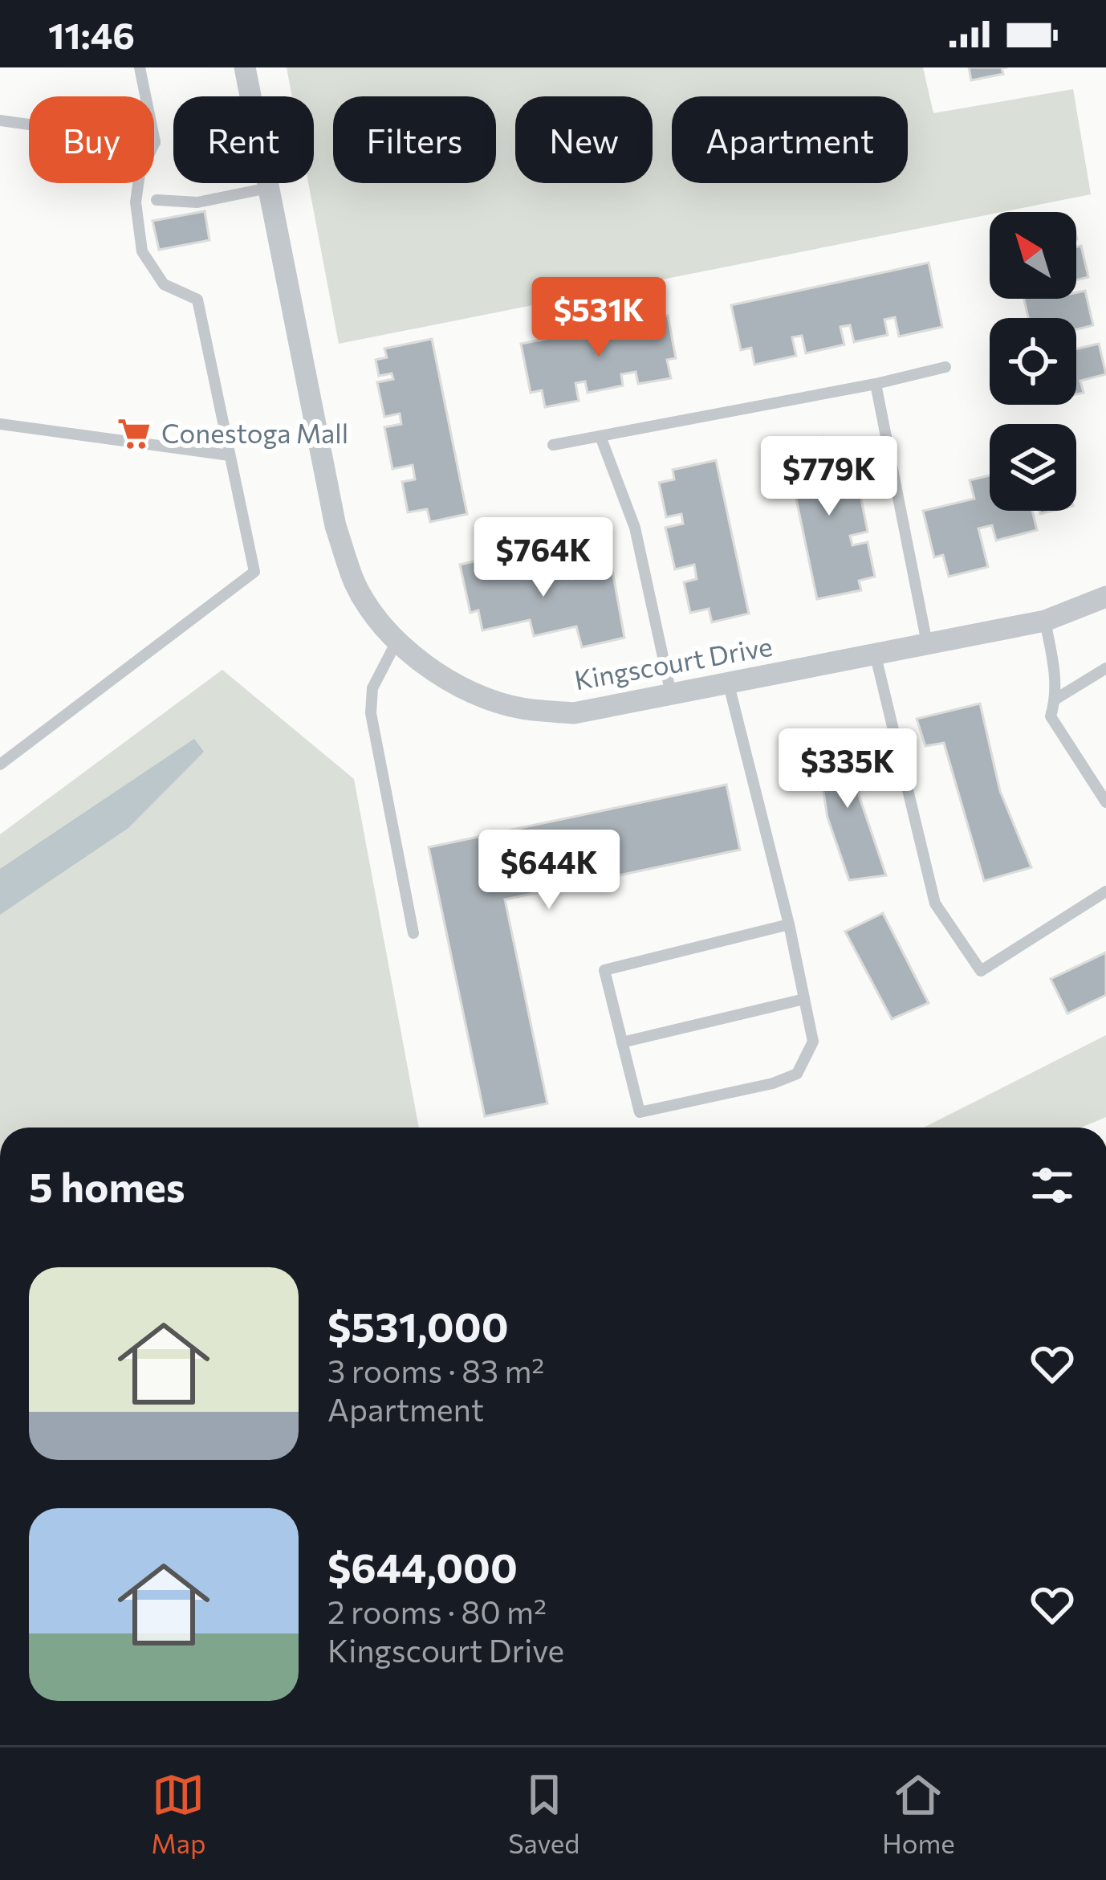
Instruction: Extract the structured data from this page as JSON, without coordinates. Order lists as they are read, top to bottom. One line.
{"streets":{"street":["Kingscourt Drive"]},"places":{"supermarket":["Conestoga Mall"]},"north":"top left","page":{"status":"11:46","chip":["Buy","Rent","Filters","New","Apartment"],"price":["$531K","$779K","$764K","$335K","$644K"],"heading":"5 homes","list":[{"name":"$531,000","note":"3 rooms · 83 m² · Apartment"},{"name":"$644,000","note":"2 rooms · 80 m² · Kingscourt Drive"}],"tabs":["Map","Saved","Home"]}}
